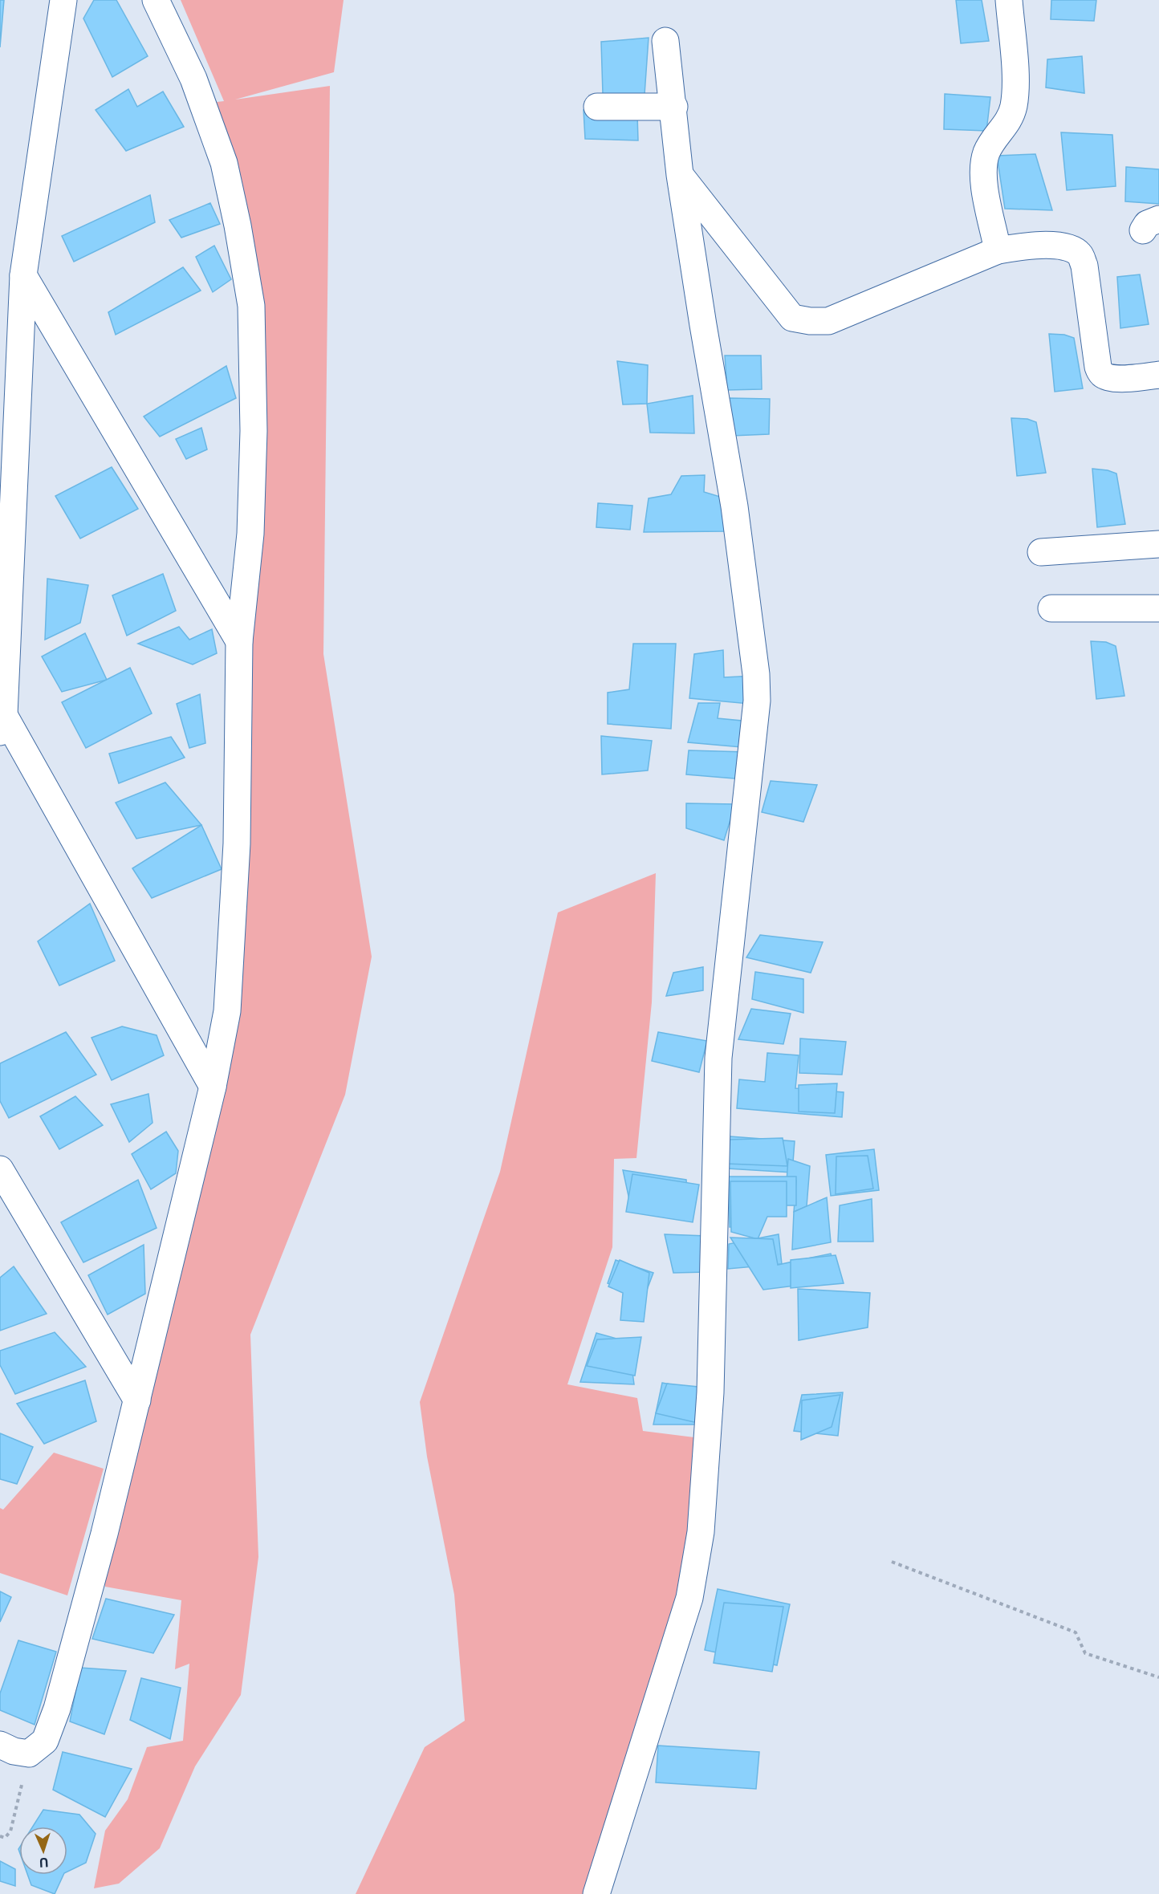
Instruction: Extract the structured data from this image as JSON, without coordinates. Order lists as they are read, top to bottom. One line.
{"north":"bottom"}
